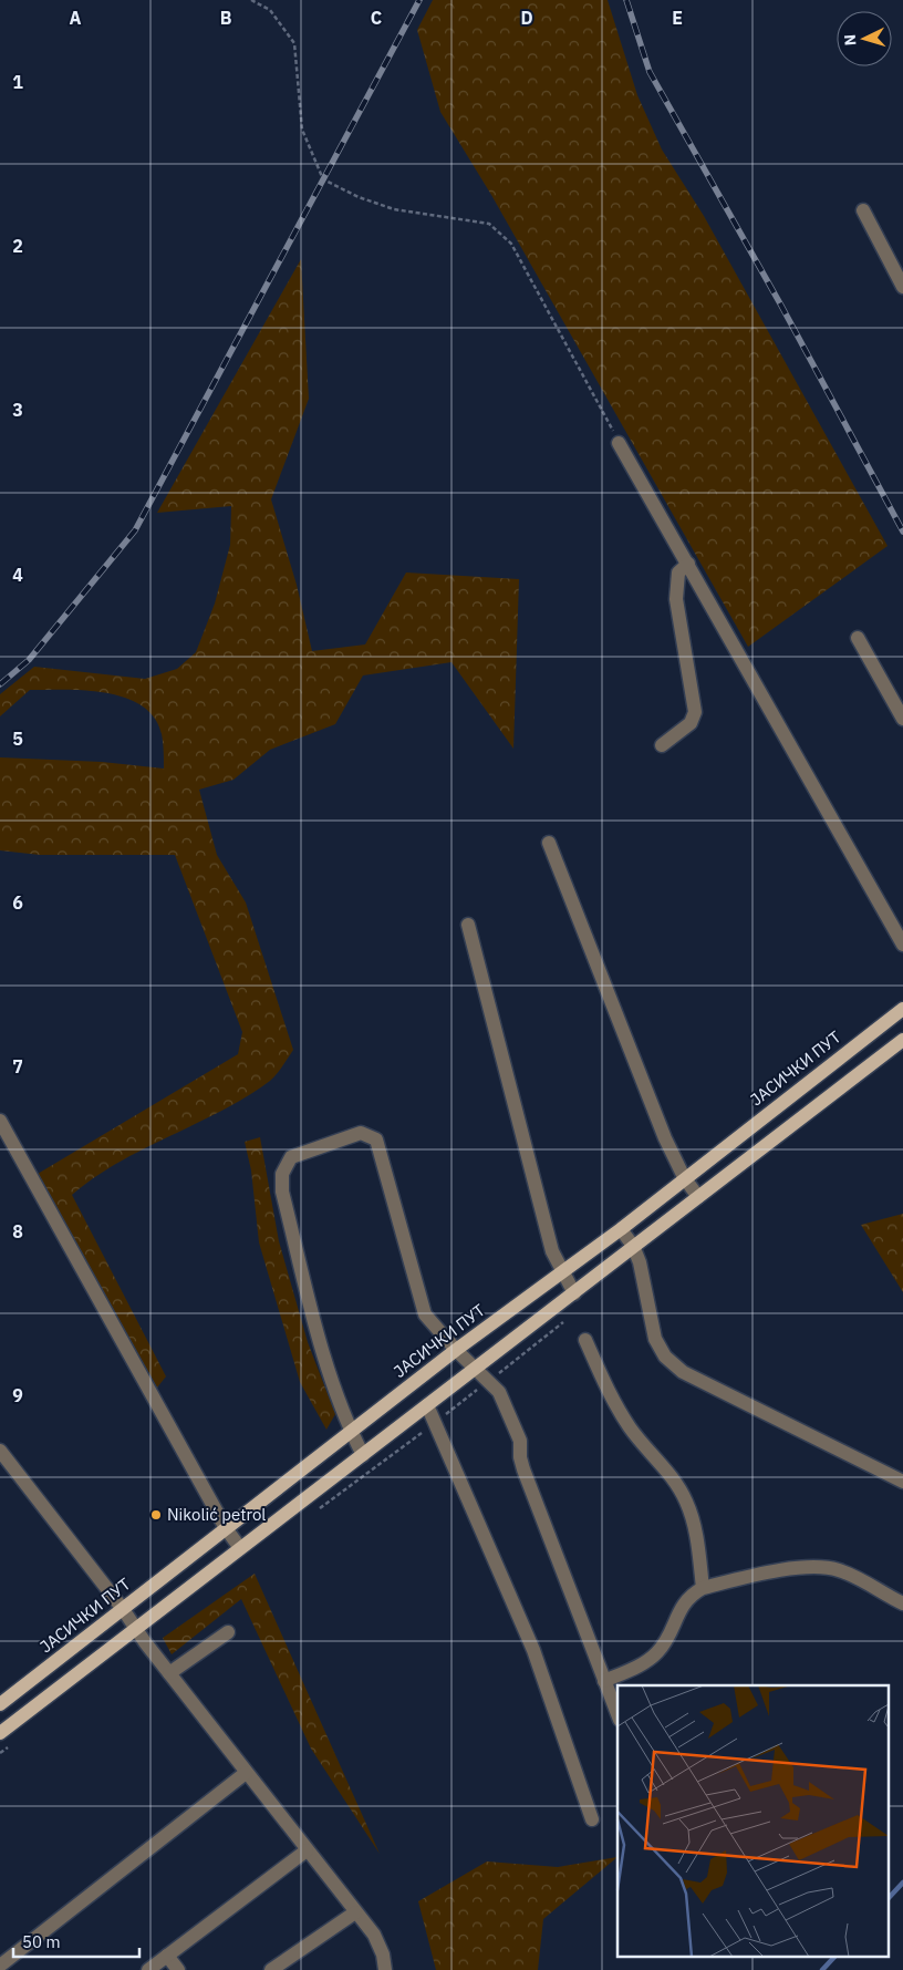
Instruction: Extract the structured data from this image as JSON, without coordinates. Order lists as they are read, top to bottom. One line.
{"streets":{"main road":["ЈАСИЧКИ ПУТ"]},"places":["Nikolić petrol"],"scale_bar":"50 m","north":"left","grid":{"columns":["A","B","C","D","E"],"rows":["1","2","3","4","5","6","7","8","9"]}}
